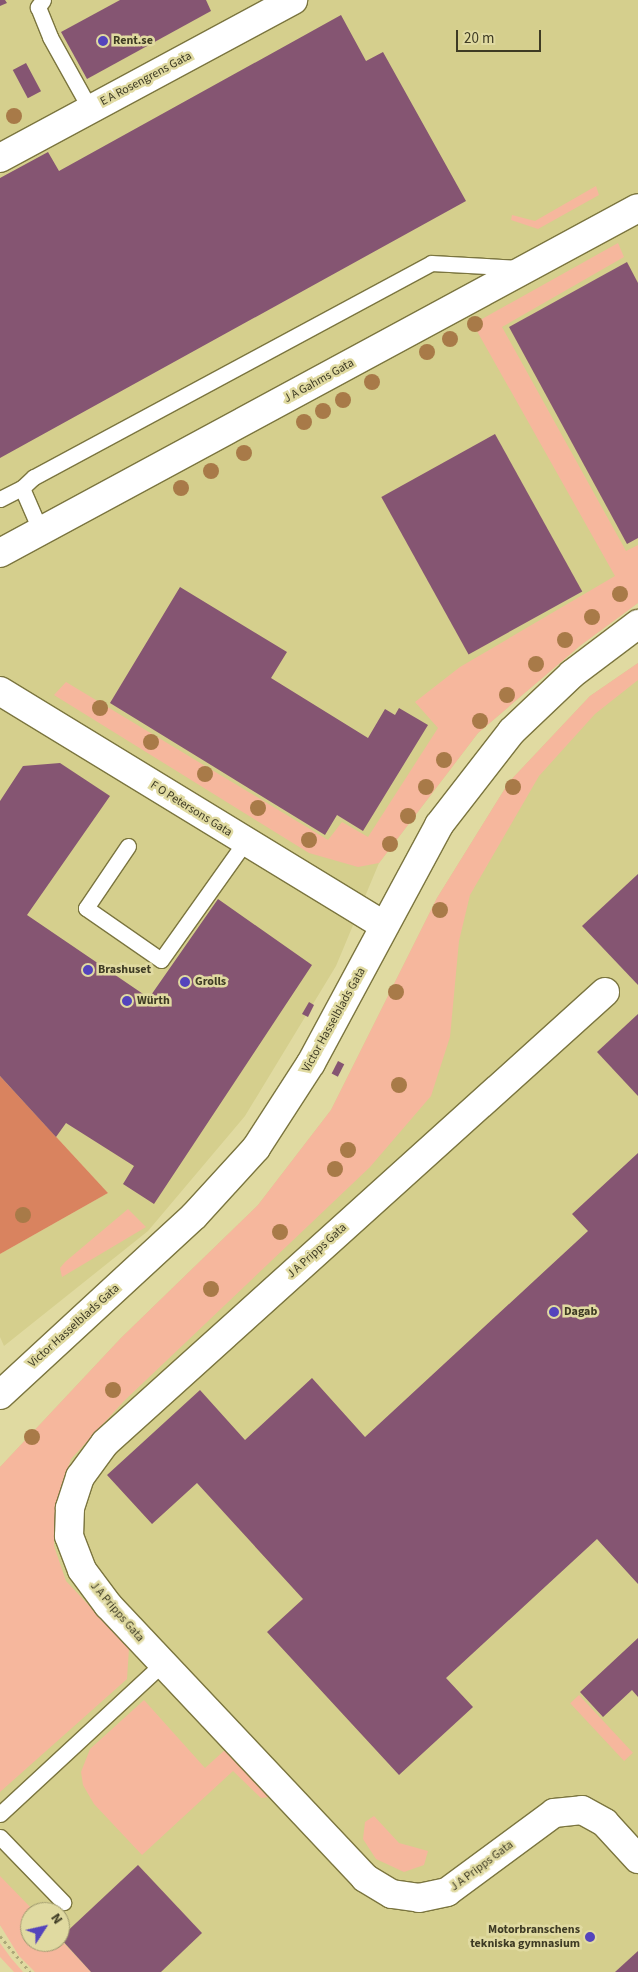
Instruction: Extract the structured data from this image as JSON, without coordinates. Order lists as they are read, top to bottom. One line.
{"streets":{"street":["E A Rosengrens Gata","J A Gahms Gata","F O Petersons Gata","Victor Hasselblads Gata","J A Pripps Gata"]},"crossings":[["F O Petersons Gata","Victor Hasselblads Gata"]],"places":["Rent.se","Brashuset","Grolls","Würth","Dagab","Motorbranschens tekniska gymnasium"],"scale_bar":"20 m","north":"top right"}
